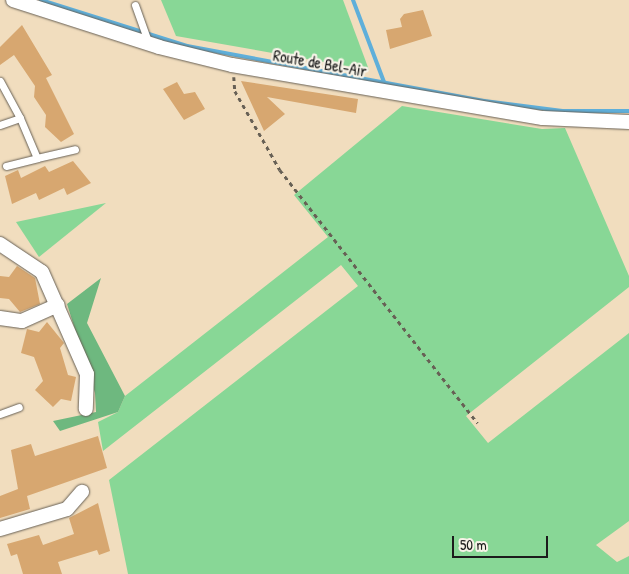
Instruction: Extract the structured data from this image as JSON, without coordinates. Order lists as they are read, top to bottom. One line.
{"streets":{"street":["Route de Bel-Air"]},"scale_bar":"50 m"}
